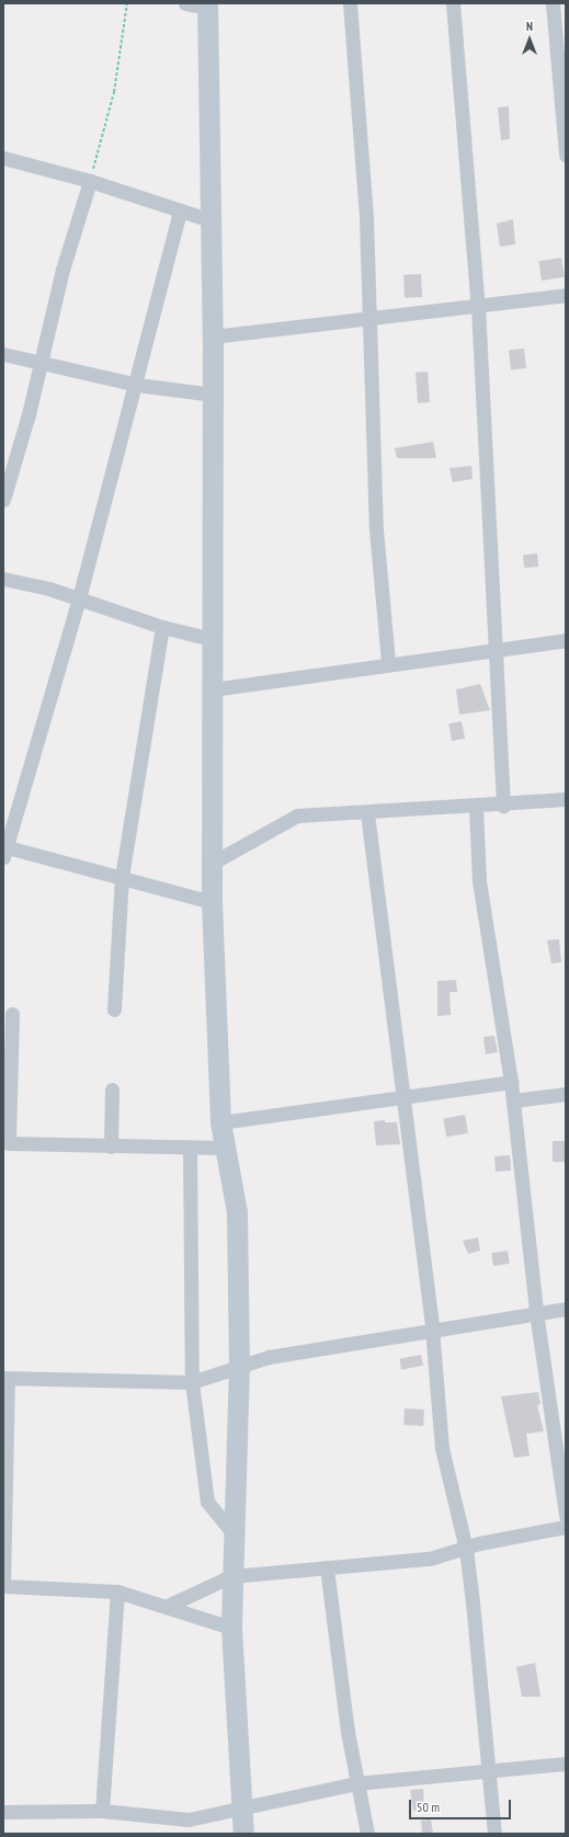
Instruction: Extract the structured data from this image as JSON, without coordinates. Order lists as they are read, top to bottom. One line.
{"scale_bar":"50 m","north":"top"}
